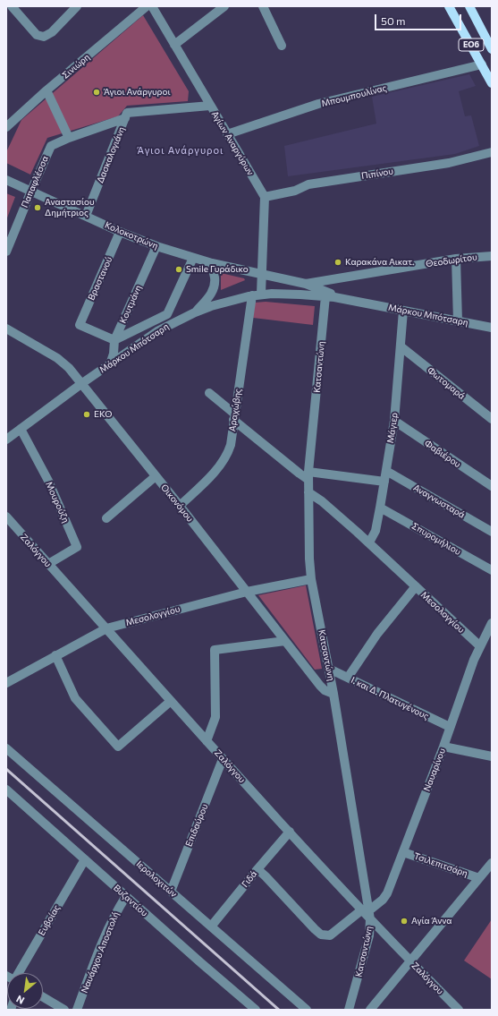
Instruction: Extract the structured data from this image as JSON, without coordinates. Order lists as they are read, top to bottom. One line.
{"streets":{"main road":["ΕΟ6"],"street":["Σινιώρη","Μπουμπουλίνας","Αγίων Αναργύρων","Δασκαλογιάνη","Πιπίνου","Παπαφλέσσα","Κολοκοτρώνη","Θεοδωρίτου","Βραστανού","Κουτμάνη","Μάρκου Μπότσαρη","Κατσαντώνη","Φωτομαρά","Αραχώβης","Μάγιερ","Φαβιέρου","Αναγνωσταρά","Μουρούζη","Οικονόμου","Σπυρομήλιου","Ζαλόγγου","Μεσολογγίου","Ι. και Δ. Πλατυγένους","Ναυαρίνου","Επιδαύρου","Τσιλεπιτσάρη","Ιερολοχιτών","Γιδά","Βυζαντίου","Ευβοίας","Ναυάρχου Αποστολή"]},"crossings":[["ΕΟ6","Μπουμπουλίνας"],["Μπουμπουλίνας","Αγίων Αναργύρων"],["Αγίων Αναργύρων","Πιπίνου"],["Αγίων Αναργύρων","Παπαφλέσσα"],["Δασκαλογιάνη","Παπαφλέσσα"],["Δασκαλογιάνη","Κολοκοτρώνη"],["Παπαφλέσσα","Κολοκοτρώνη"],["Κολοκοτρώνη","Βραστανού"],["Κολοκοτρώνη","Κουτμάνη"],["Κολοκοτρώνη","Μάρκου Μπότσαρη"],["Θεοδωρίτου","Μάρκου Μπότσαρη"],["Βραστανού","Κουτμάνη"],["Κουτμάνη","Μάρκου Μπότσαρη"],["Μάρκου Μπότσαρη","Κατσαντώνη"],["Μάρκου Μπότσαρη","Αραχώβης"],["Μάρκου Μπότσαρη","Μάγιερ"],["Μάρκου Μπότσαρη","Μουρούζη"],["Μάρκου Μπότσαρη","Οικονόμου"],["Κατσαντώνη","Οικονόμου"],["Κατσαντώνη","Ζαλόγγου"],["Κατσαντώνη","Μεσολογγίου"],["Κατσαντώνη","Ι. και Δ. Πλατυγένους"],["Κατσαντώνη","Ναυαρίνου"],["Φωτομαρά","Μάγιερ"],["Αραχώβης","Οικονόμου"],["Μάγιερ","Φαβιέρου"],["Μάγιερ","Αναγνωσταρά"],["Μάγιερ","Σπυρομήλιου"],["Μάγιερ","Μεσολογγίου"],["Μουρούζη","Ζαλόγγου"],["Οικονόμου","Μεσολογγίου"],["Ζαλόγγου","Μεσολογγίου"],["Ζαλόγγου","Ναυαρίνου"],["Ζαλόγγου","Επιδαύρου"],["Ζαλόγγου","Γιδά"],["Μεσολογγίου","Ναυαρίνου"],["Ι. και Δ. Πλατυγένους","Ναυαρίνου"],["Ναυαρίνου","Τσιλεπιτσάρη"],["Ναυαρίνου","Γιδά"],["Επιδαύρου","Ιερολοχιτών"],["Ιερολοχιτών","Γιδά"],["Βυζαντίου","Ευβοίας"],["Βυζαντίου","Ναυάρχου Αποστολή"]],"districts":["Άγιοι Ανάργυροι"],"places":["Άγιοι Ανάργυροι","Αναστασίου Δημήτριος","Καρακάνα Αικατ.","Smile Γυράδικο","EKO","Αγία Άννα"],"scale_bar":"50 m","north":"bottom left"}
